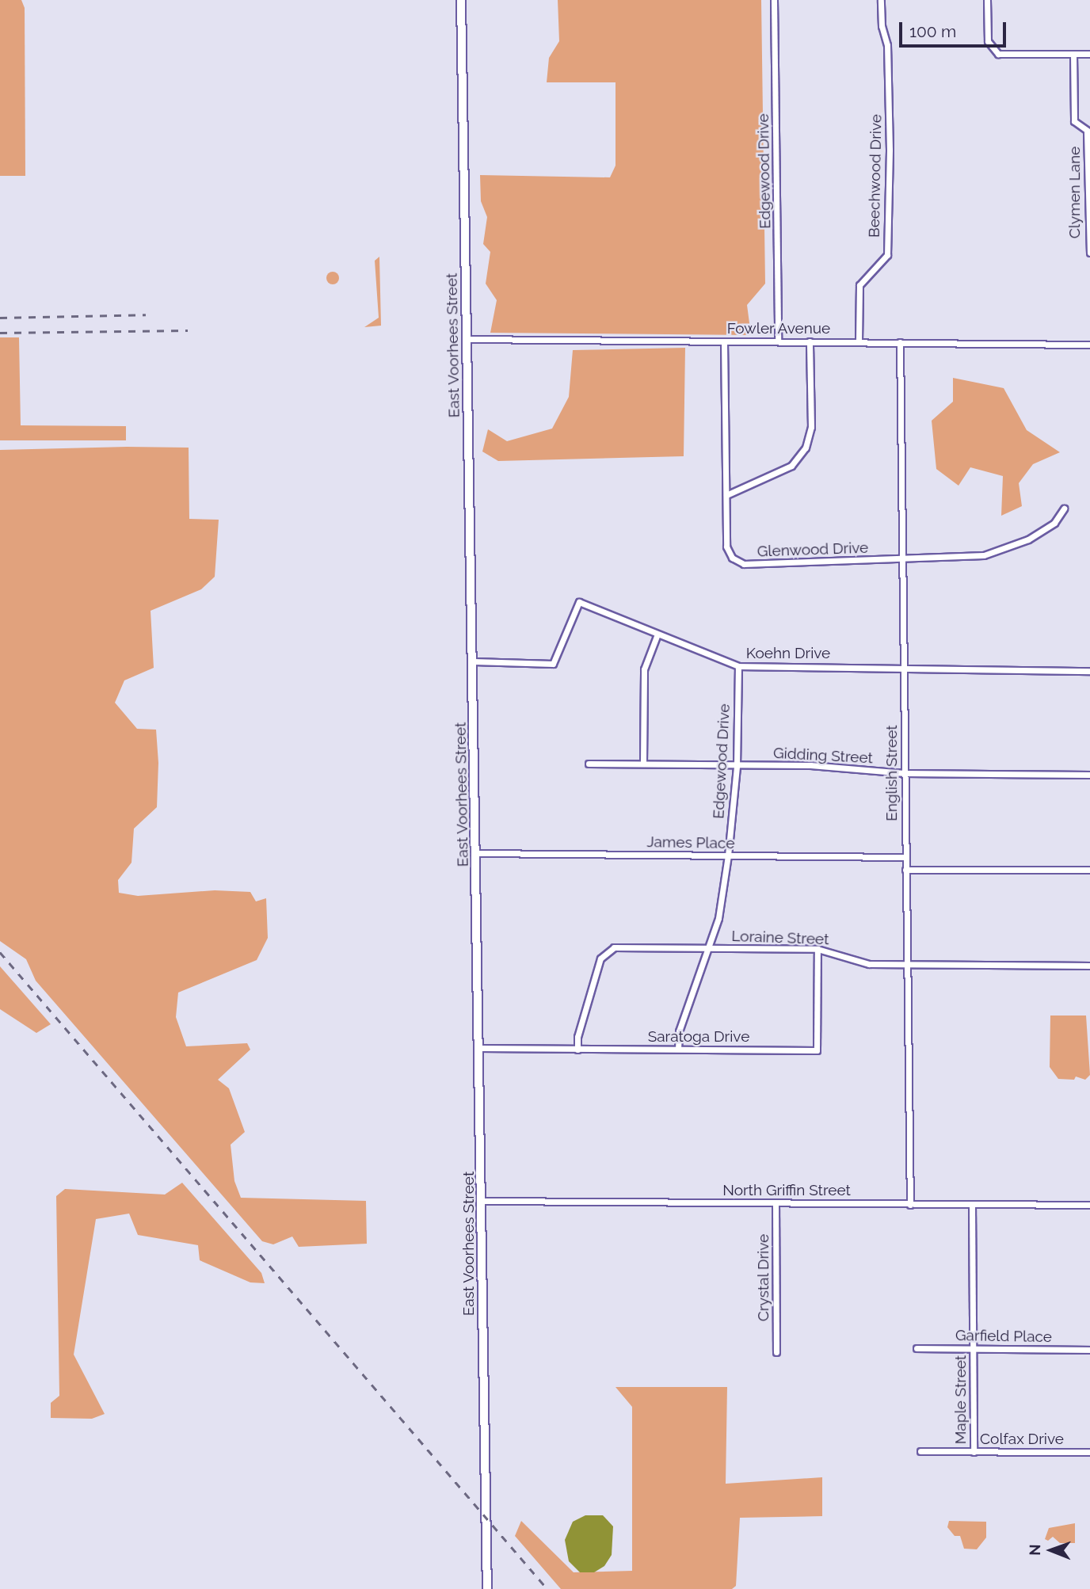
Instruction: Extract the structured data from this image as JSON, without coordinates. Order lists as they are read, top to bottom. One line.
{"streets":{"main road":["East Voorhees Street"],"street":["Edgewood Drive","Beechwood Drive","Clymen Lane","Fowler Avenue","Glenwood Drive","Koehn Drive","Gidding Street","English Street","James Place","Loraine Street","Saratoga Drive","North Griffin Street","Crystal Drive","Garfield Place","Maple Street","Colfax Drive"]},"crossings":[["Edgewood Drive","Fowler Avenue"],["Edgewood Drive","Koehn Drive"],["Edgewood Drive","Gidding Street"],["Edgewood Drive","James Place"],["Edgewood Drive","Loraine Street"],["Edgewood Drive","Saratoga Drive"],["Beechwood Drive","Fowler Avenue"],["Fowler Avenue","East Voorhees Street"],["Fowler Avenue","Glenwood Drive"],["Fowler Avenue","English Street"],["East Voorhees Street","Koehn Drive"],["East Voorhees Street","James Place"],["East Voorhees Street","Saratoga Drive"],["East Voorhees Street","North Griffin Street"],["Glenwood Drive","English Street"],["Koehn Drive","English Street"],["Gidding Street","English Street"],["English Street","James Place"],["English Street","Loraine Street"],["English Street","North Griffin Street"],["Loraine Street","Saratoga Drive"],["North Griffin Street","Crystal Drive"],["North Griffin Street","Maple Street"],["Garfield Place","Maple Street"],["Maple Street","Colfax Drive"]],"scale_bar":"100 m","north":"left"}
